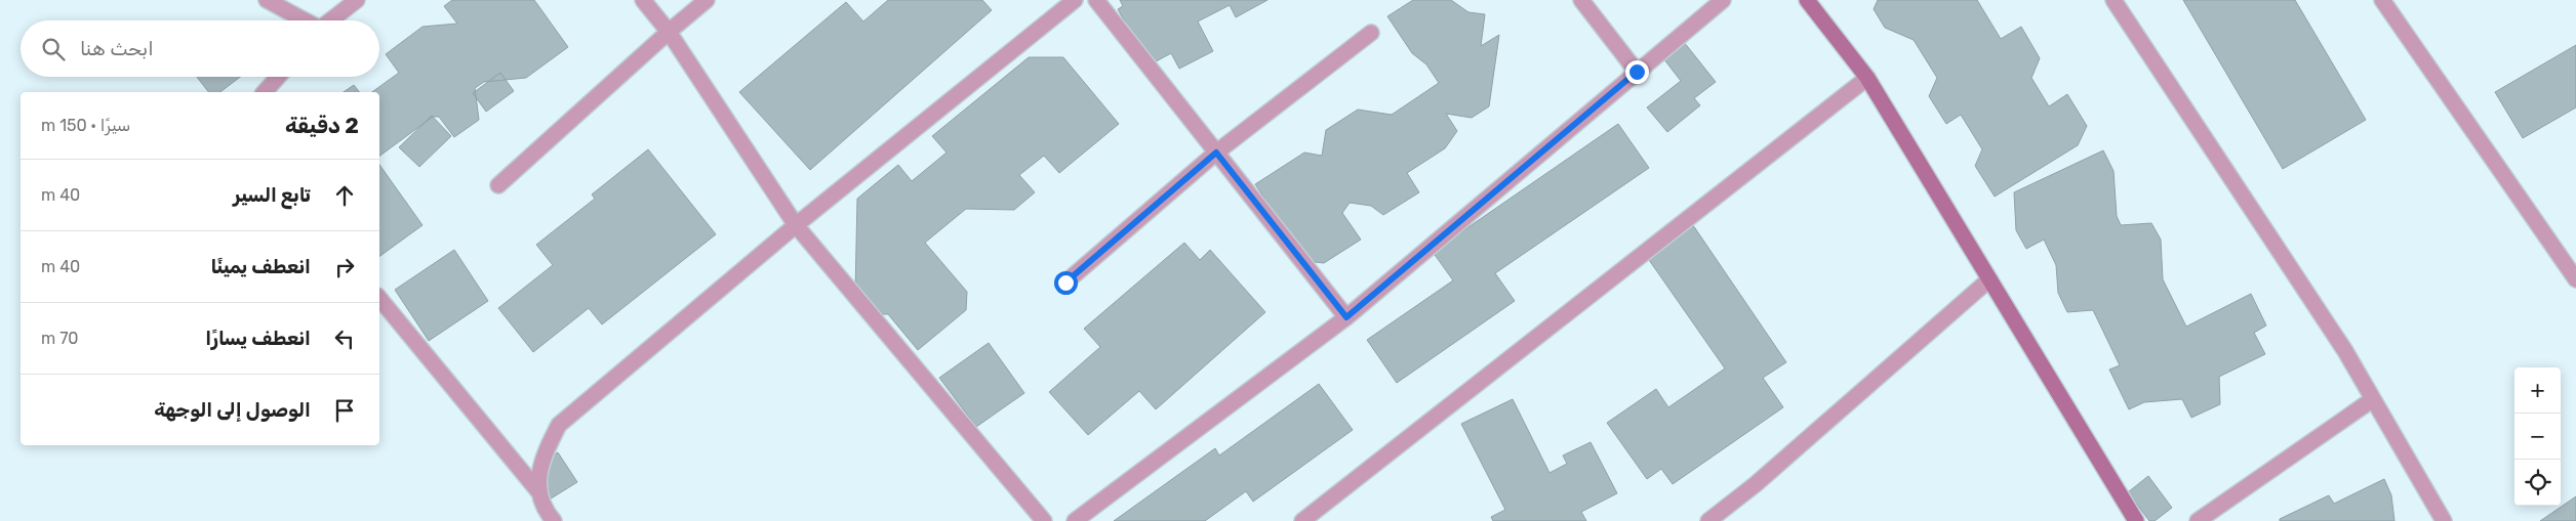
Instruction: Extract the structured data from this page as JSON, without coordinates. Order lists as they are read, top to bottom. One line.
{"page":{"search":"ابحث هنا","heading":["2 دقيقة","سيرًا · 150 m"],"list":[["تابع السير","40 m"],["انعطف يمينًا","40 m"],["انعطف يسارًا","70 m"],"الوصول إلى الوجهة"],"map_buttons":["+","−"]}}
